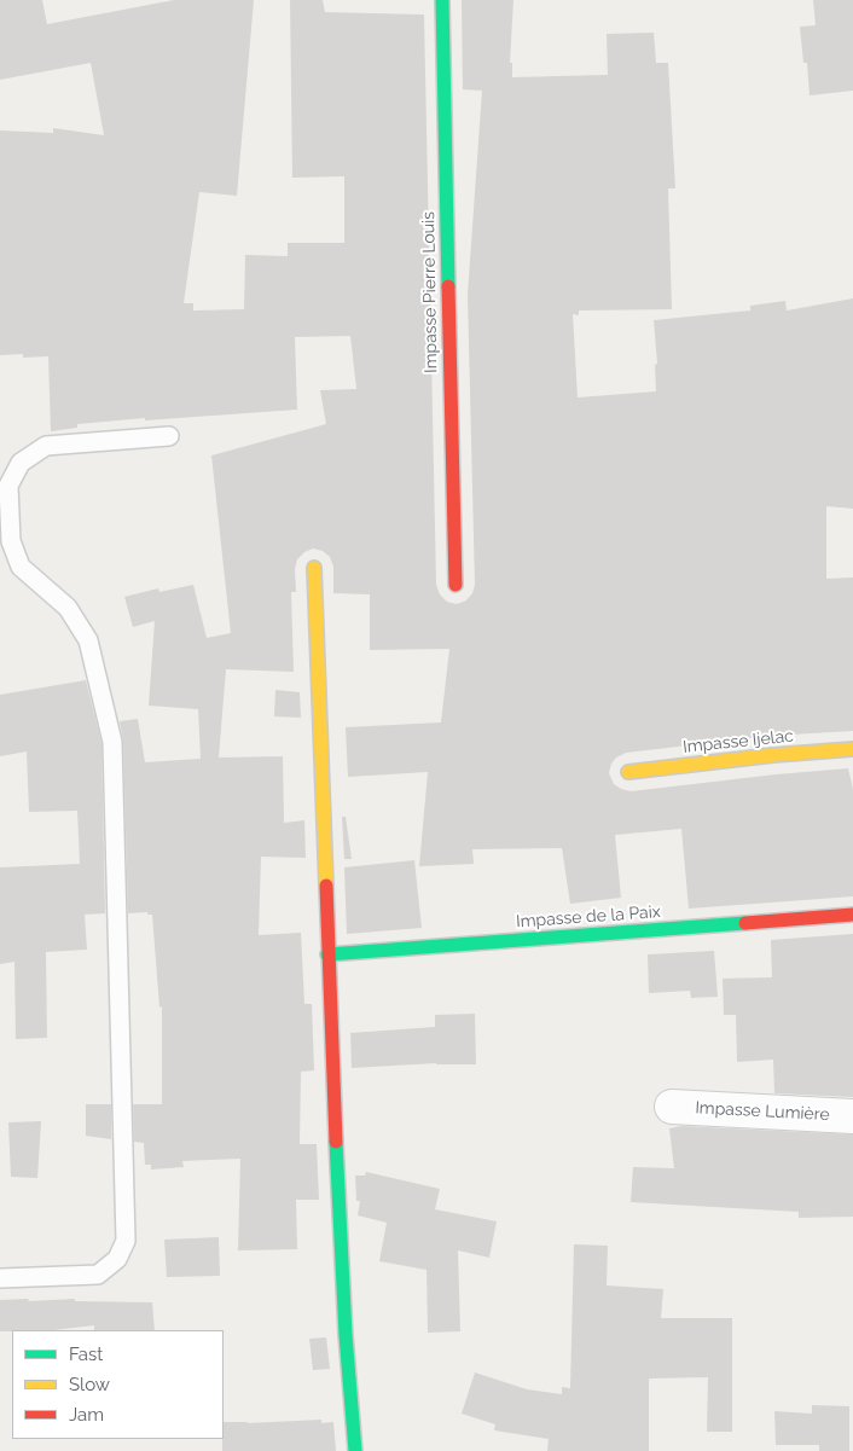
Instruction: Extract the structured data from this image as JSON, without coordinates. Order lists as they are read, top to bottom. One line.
{"streets":{"street":["Impasse Pierre Louis","Impasse Ijelac","Impasse de la Paix","Impasse Lumière"]},"legend":["Fast","Slow","Jam"]}
